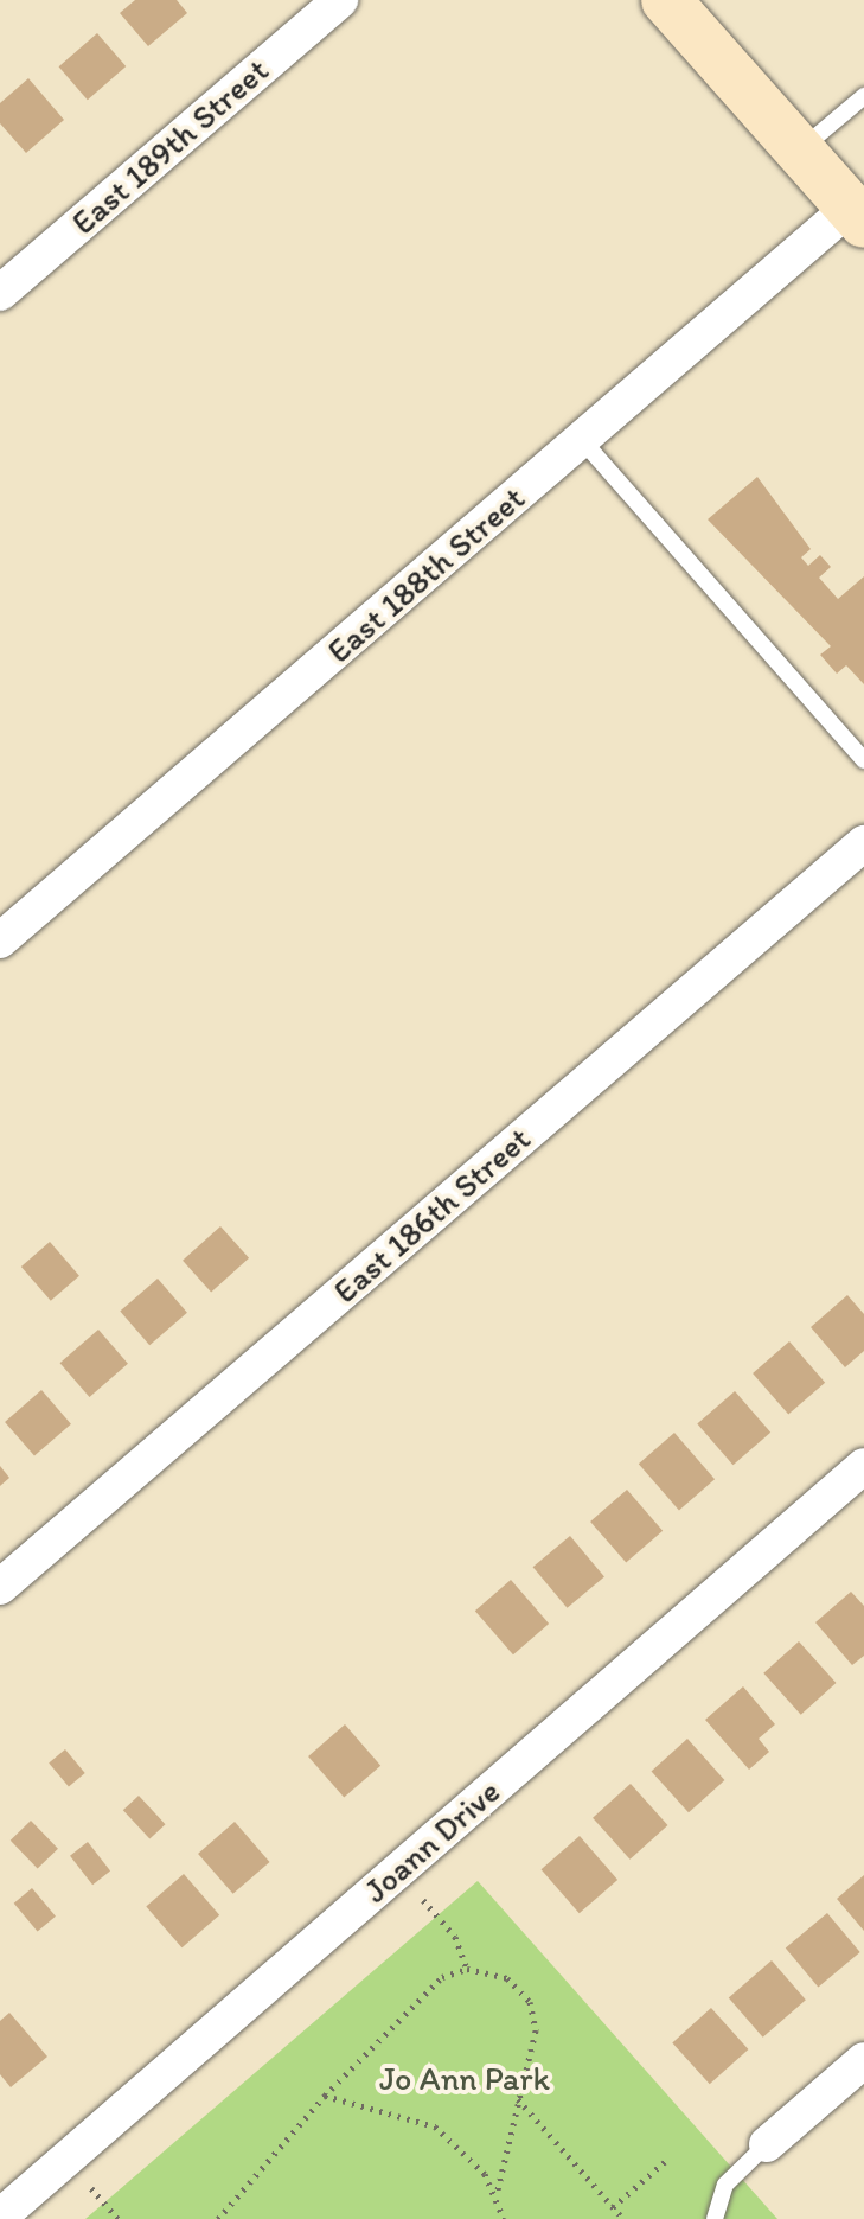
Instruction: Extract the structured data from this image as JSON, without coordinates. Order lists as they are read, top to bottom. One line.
{"streets":{"street":["East 189th Street","East 188th Street","East 186th Street","Joann Drive"]},"parks":["Jo Ann Park"]}
